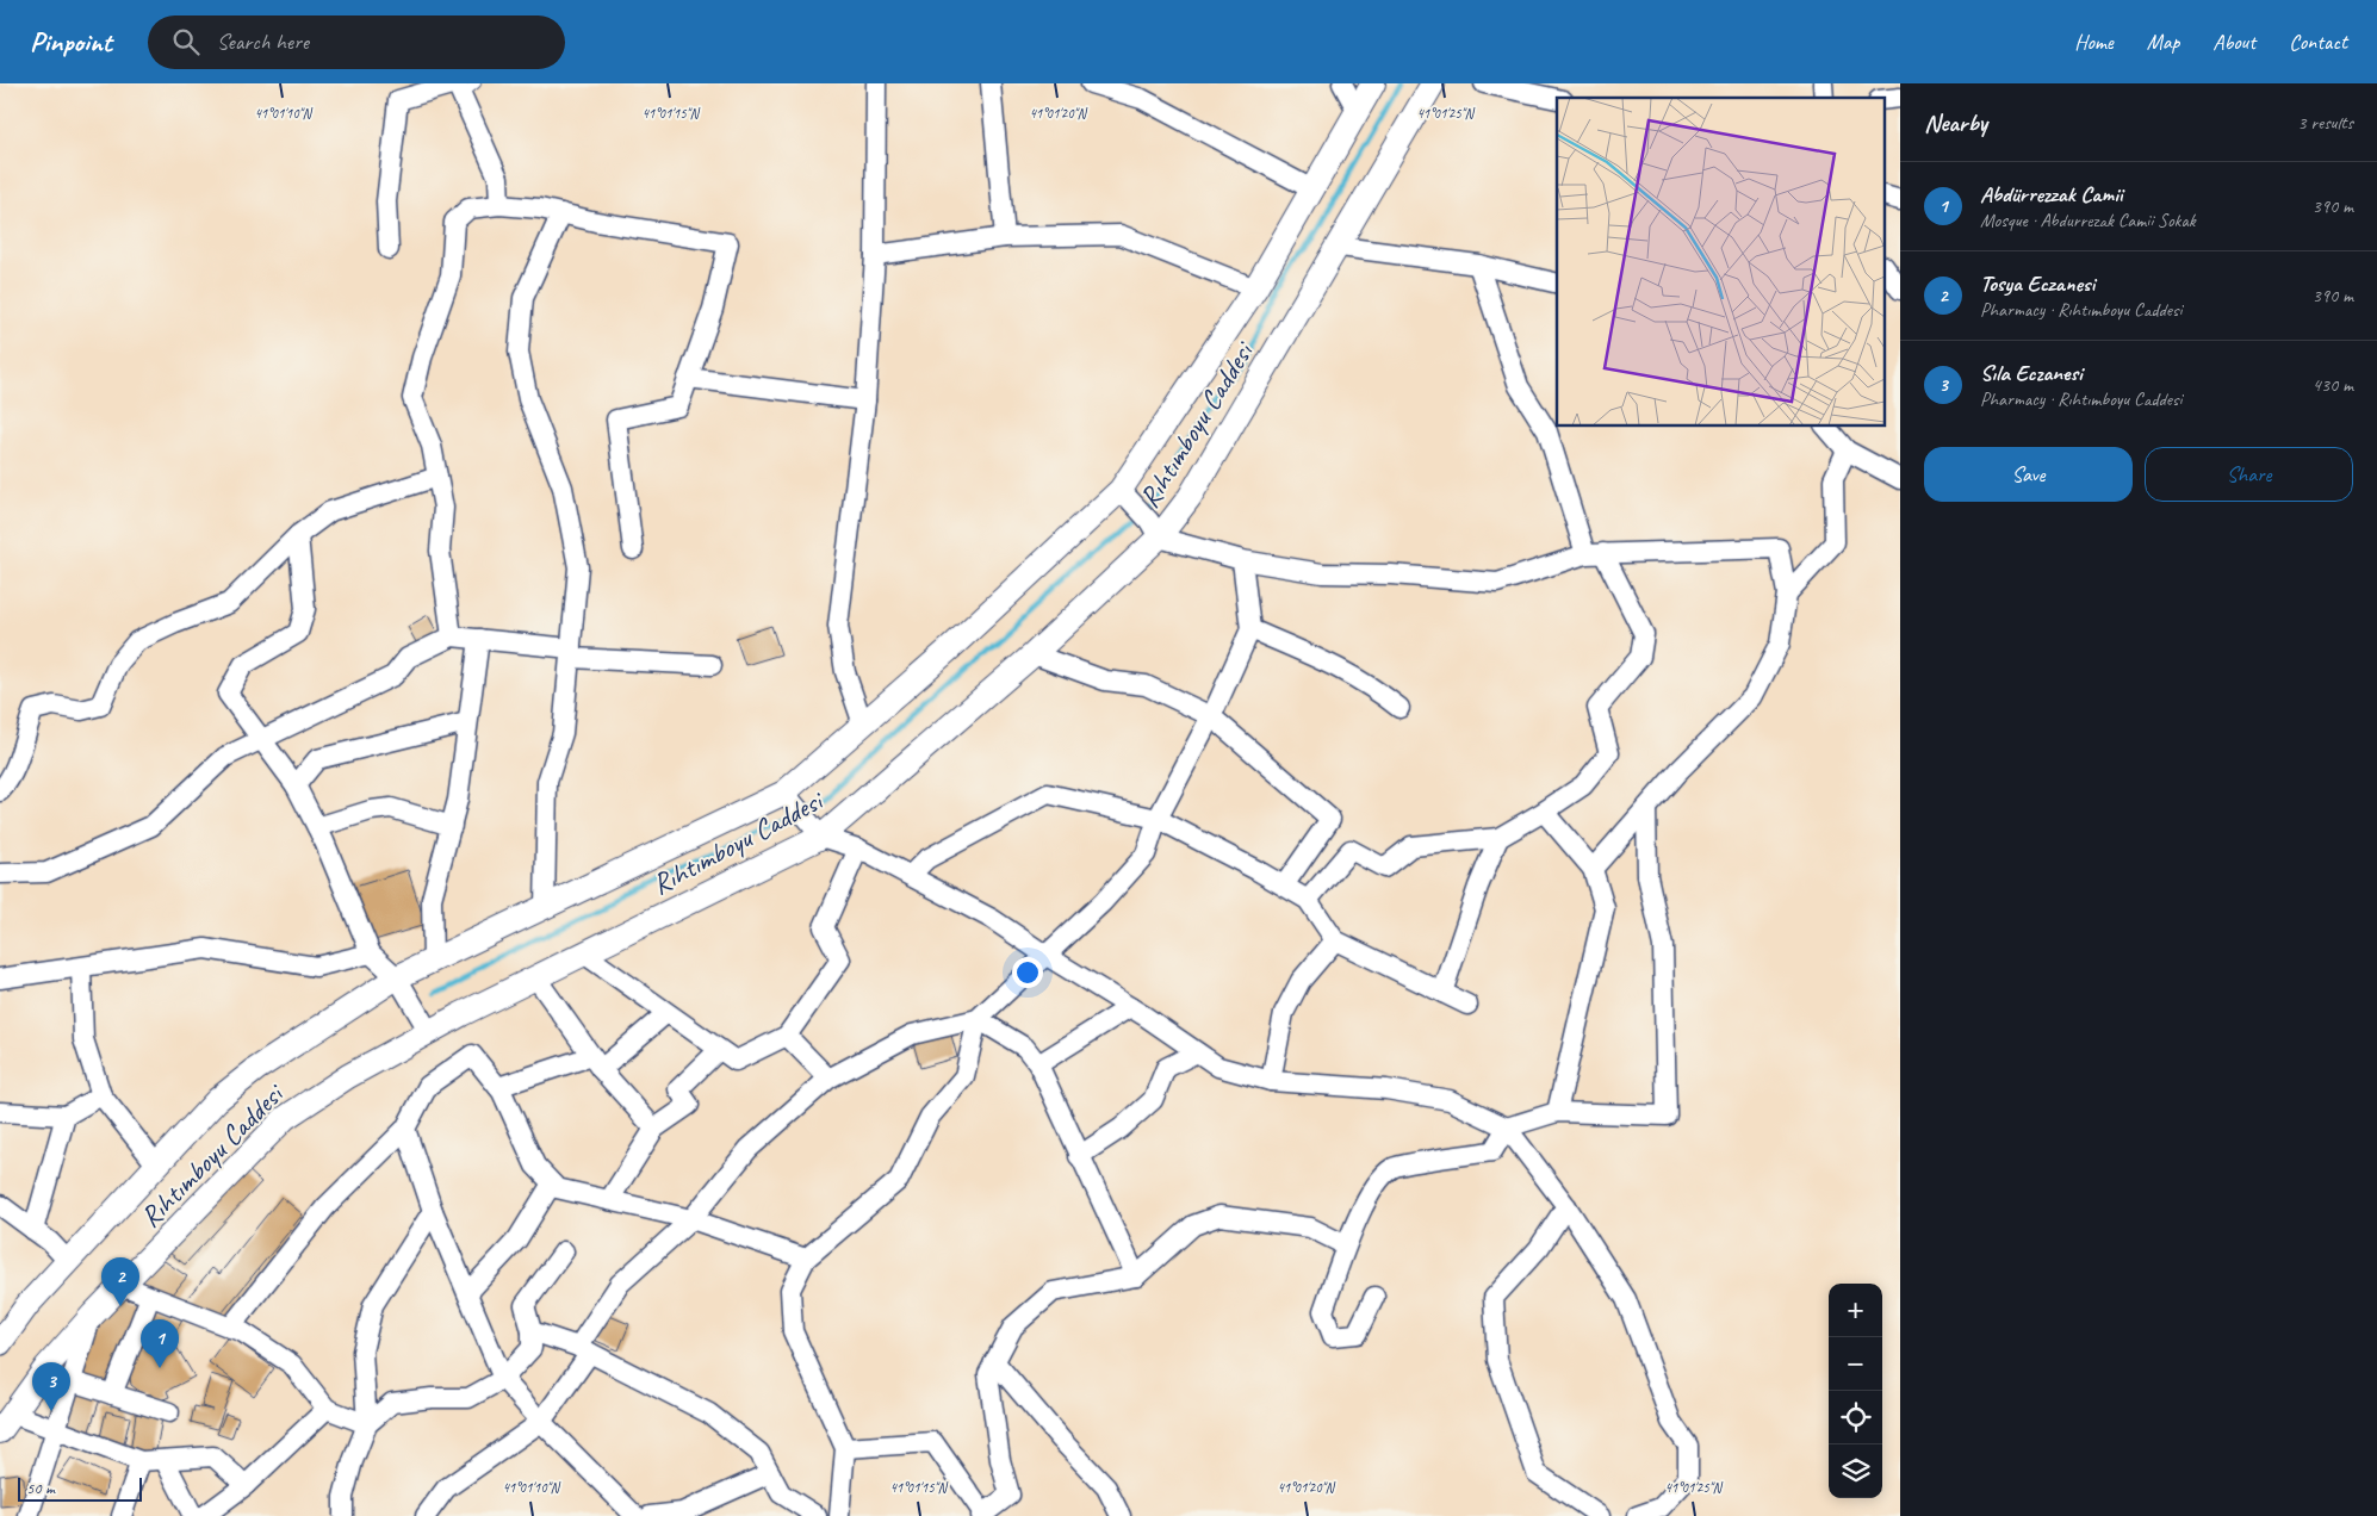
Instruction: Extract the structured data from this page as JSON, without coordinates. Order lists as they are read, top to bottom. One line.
{"streets":{"street":["Rıhtımboyu Caddesi"]},"scale_bar":"50 m","page":{"header":"Pinpoint","search":"Search here","nav":["Home","Map","About","Contact"],"heading":["Nearby","3 results"],"list":[{"mark":"1","name":"Abdürrezzak Camii","note":"Mosque · Abdurrezak Camii Sokak","value":"390 m"},{"mark":"2","name":"Tosya Eczanesi","note":"Pharmacy · Rıhtımboyu Caddesi","value":"390 m"},{"mark":"3","name":"Sıla Eczanesi","note":"Pharmacy · Rıhtımboyu Caddesi","value":"430 m"}],"buttons":["Save","Share"],"pins":["2","1","3"],"map_buttons":["+","−"],"scale":"50 m"},"coordinates":["41°01'25\"N","41°01'10\"N","41°01'15\"N","41°01'20\"N"]}
